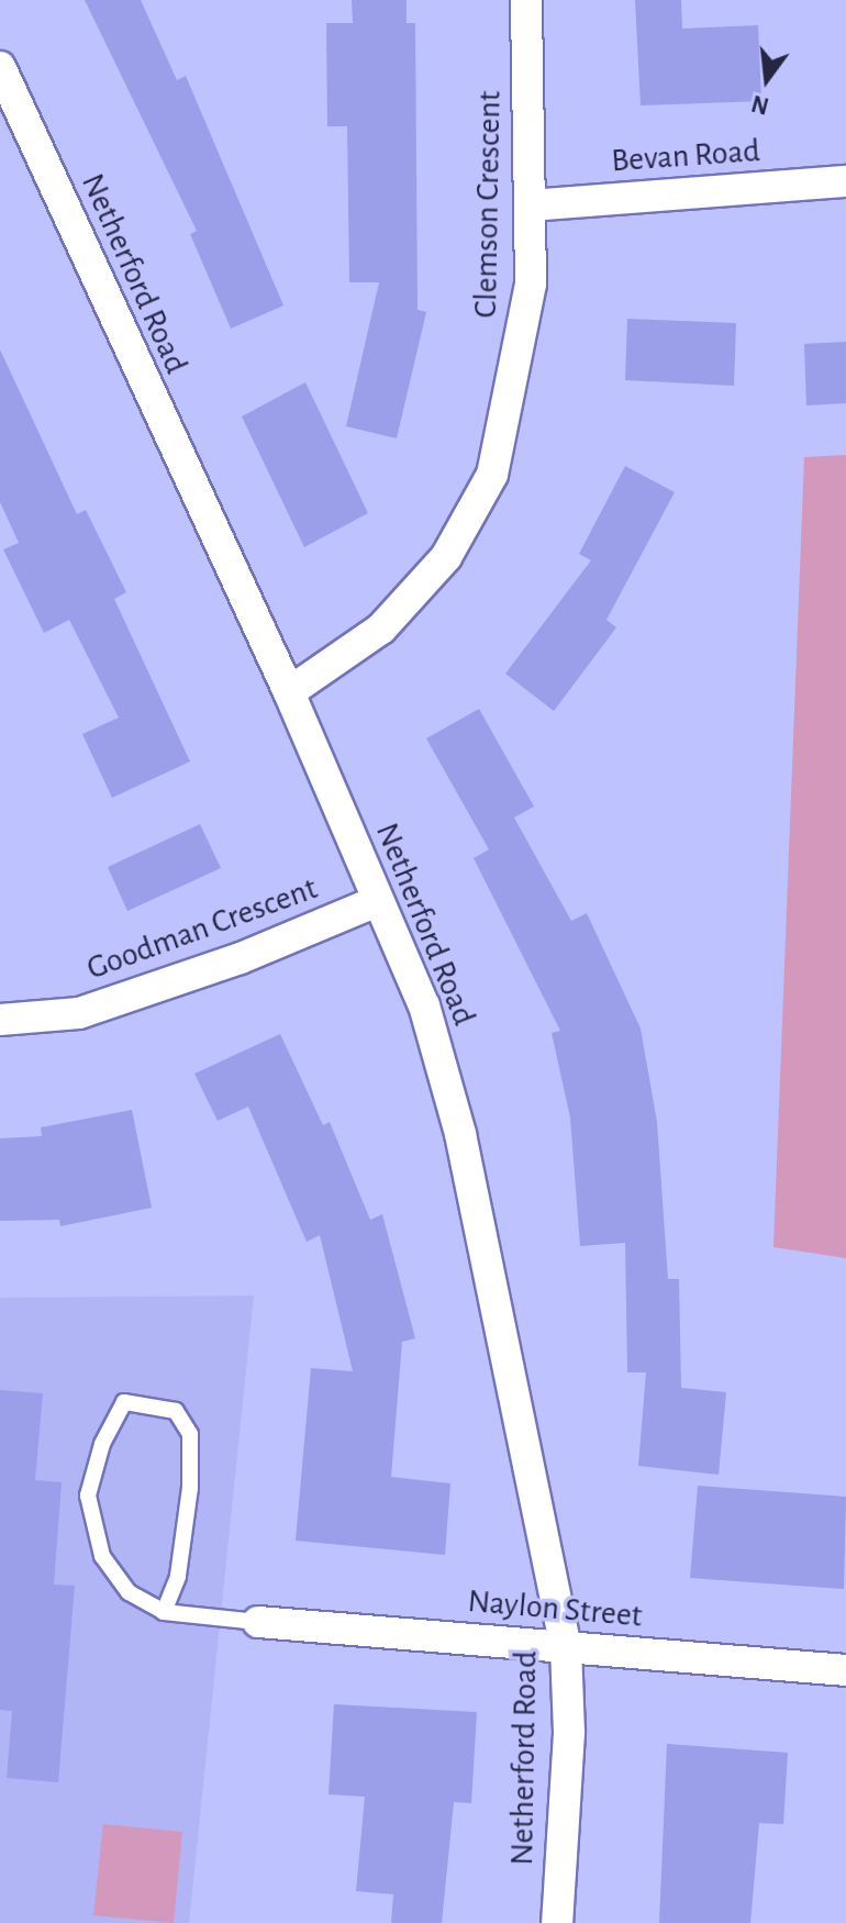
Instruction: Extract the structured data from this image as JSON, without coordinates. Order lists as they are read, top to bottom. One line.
{"streets":{"street":["Bevan Road","Clemson Crescent","Netherford Road","Goodman Crescent","Naylon Street"]},"crossings":[["Bevan Road","Clemson Crescent"],["Clemson Crescent","Netherford Road"],["Netherford Road","Goodman Crescent"],["Netherford Road","Naylon Street"]],"north":"bottom"}
